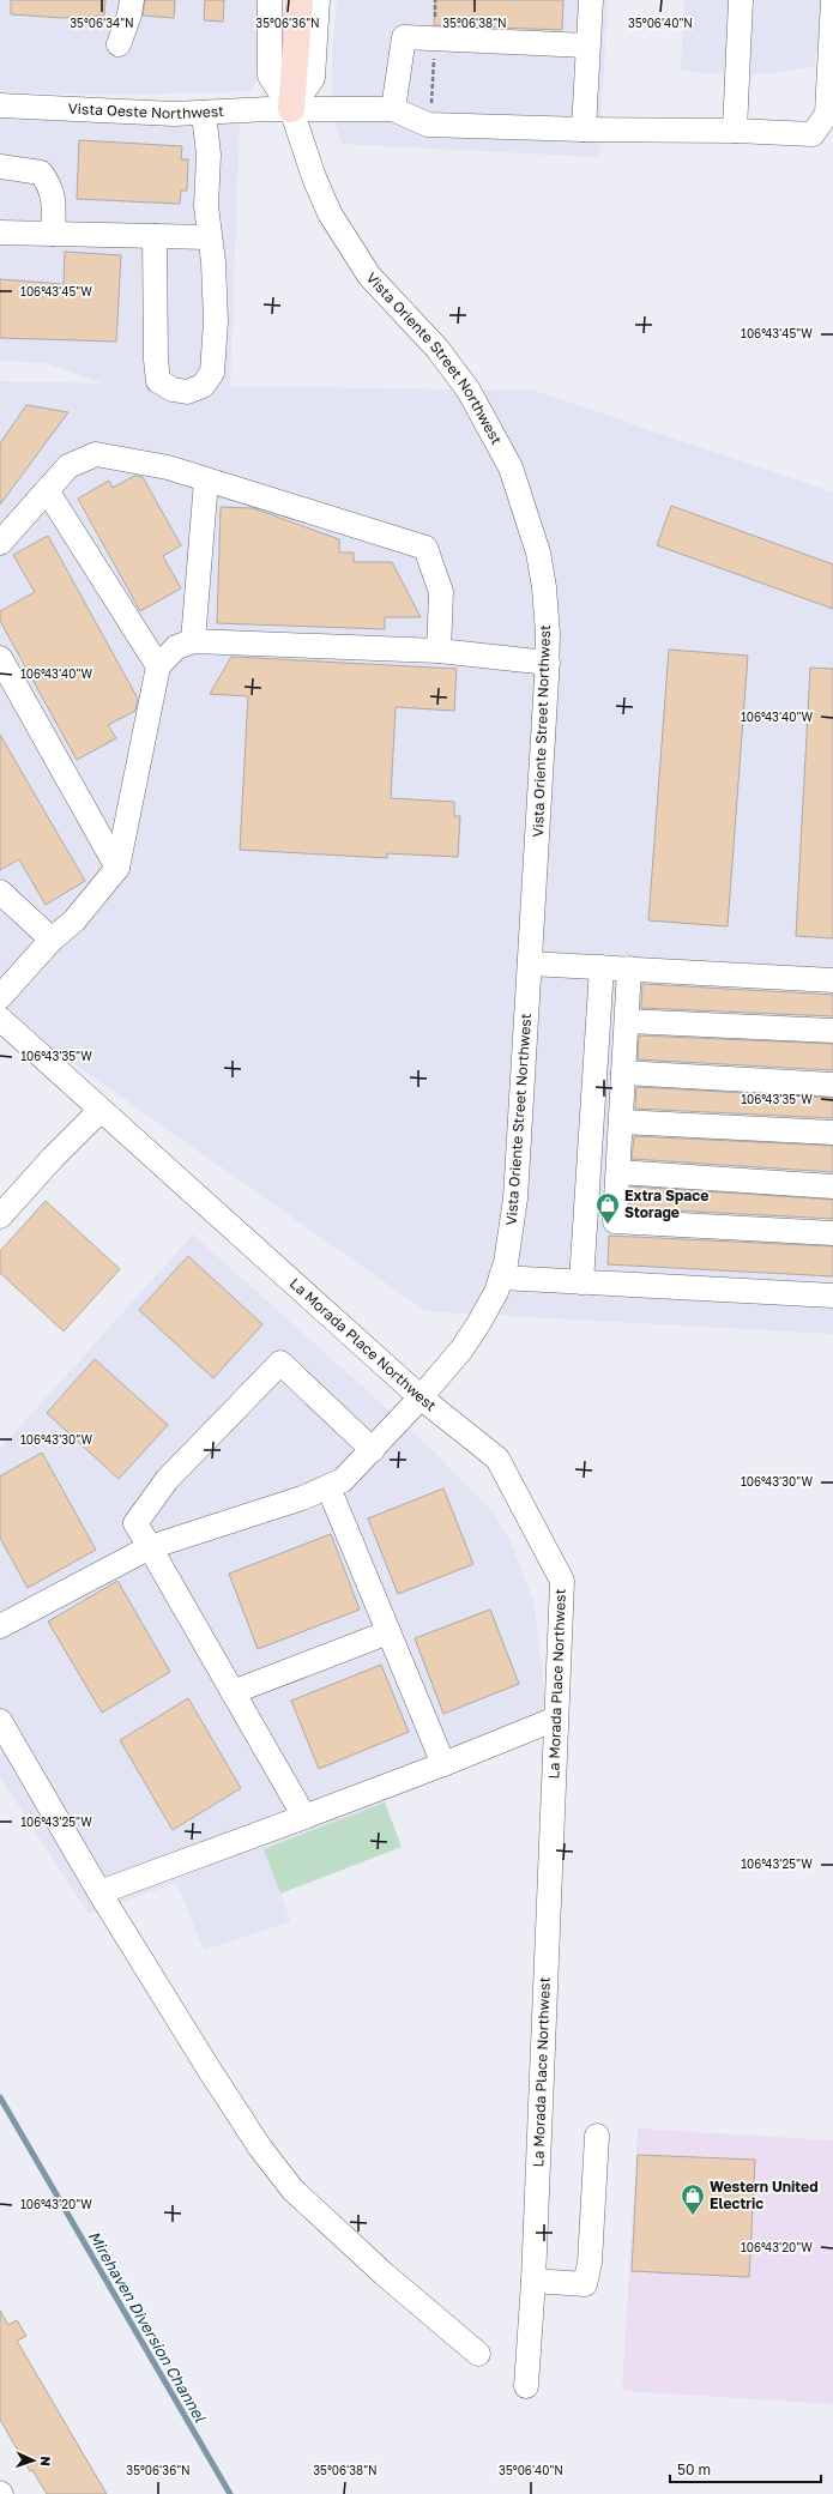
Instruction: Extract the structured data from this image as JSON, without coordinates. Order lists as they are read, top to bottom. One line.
{"streets":{"street":["Vista Oeste Northwest","Vista Oriente Street Northwest","La Morada Place Northwest"]},"crossings":[["Vista Oeste Northwest","Vista Oriente Street Northwest"],["Vista Oriente Street Northwest","La Morada Place Northwest"]],"water":["Mirehaven Diversion Channel"],"places":{"shop":["Extra Space Storage","Western United Electric"]},"scale_bar":"50 m","north":"right","coordinates":["35°06'34\"N","35°06'36\"N","35°06'38\"N","35°06'40\"N","106°43'45\"W","106°43'40\"W","106°43'35\"W","106°43'30\"W","106°43'25\"W","106°43'20\"W"]}
